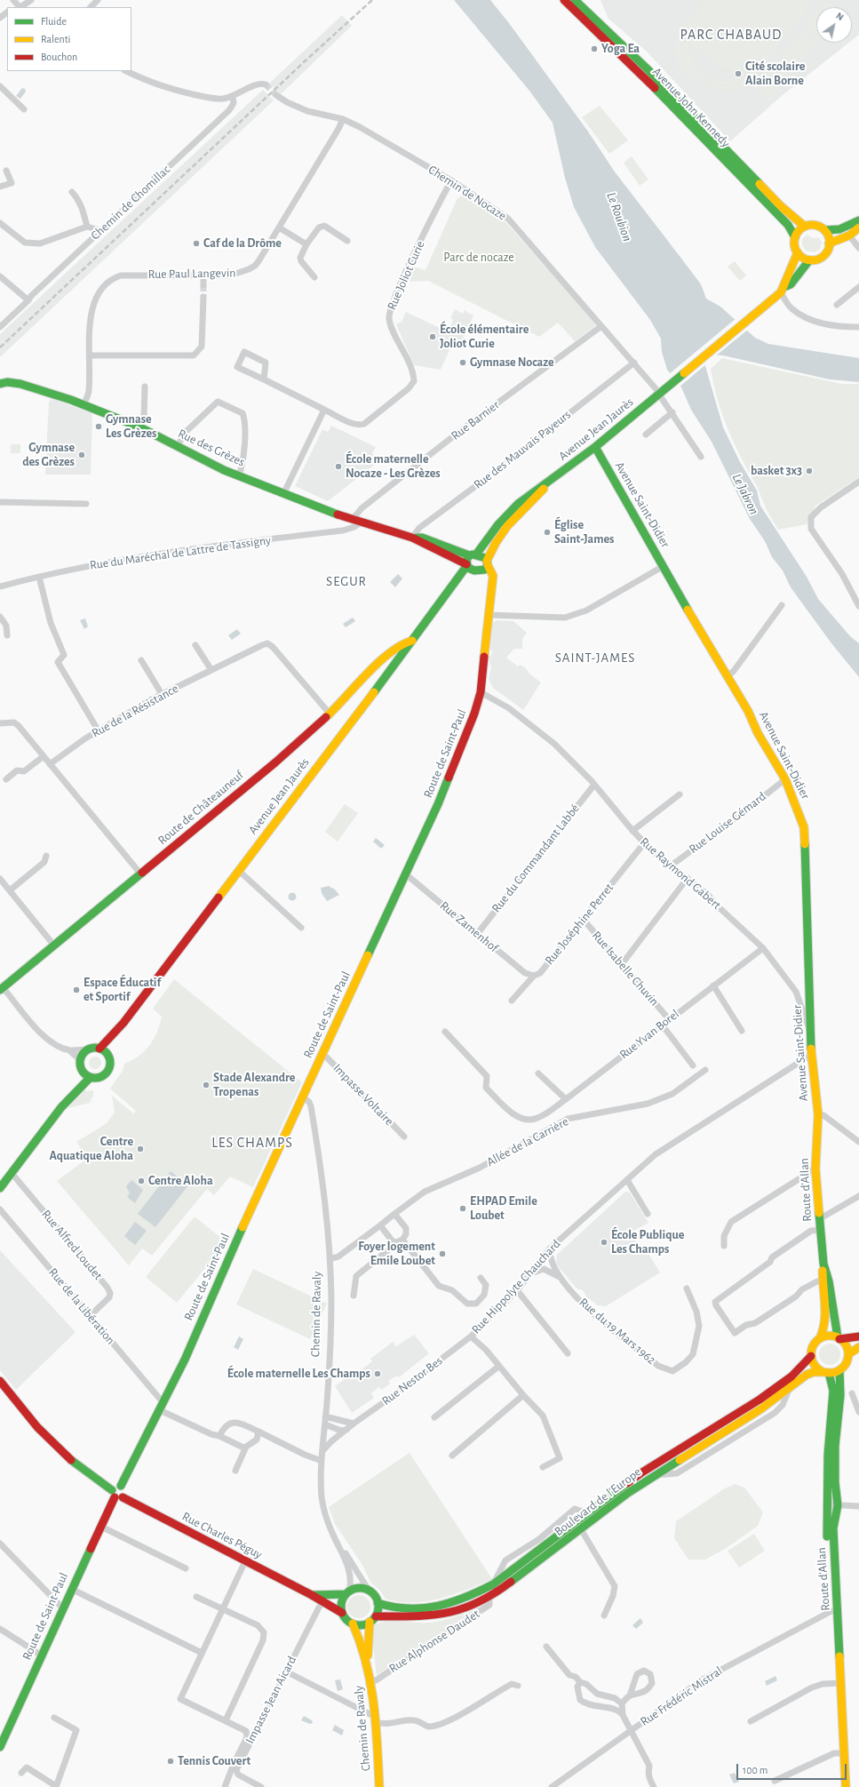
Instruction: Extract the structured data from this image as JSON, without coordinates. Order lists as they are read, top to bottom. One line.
{"streets":{"main road":["Avenue John Kennedy","Avenue Jean Jaurès","Rue des Grèzes","Avenue Saint-Didier","Route de Saint-Paul","Route de Châteauneuf","Route d'Allan","Chemin de Ravaly","Boulevard de l'Europe","Rue Charles Péguy"],"street":["Chemin de Nocaze","Chemin de Chomillac","Rue Paul Langevin","Rue Joliot Curie","Rue Barnier","Rue des Mauvais Payeurs","Rue du Maréchal de Lattre de Tassigny","Rue de la Résistance","Rue Louise Gémard","Rue du Commandant Labbé","Rue Raymond Gabert","Rue Joséphine Perret","Rue Zamenhof","Rue Isabelle Chuvin","Rue Yvan Borel","Impasse Voltaire","Allée de la Carrière","Rue Alfred Loudet","Rue Hippolyte Chauchard","Rue de la Libération","Rue du 19 Mars 1962","Rue Nestor Bes","Rue Alphonse Daudet","Rue Frédéric Mistral","Impasse Jean Aicard"]},"crossings":[["Avenue John Kennedy","Avenue Jean Jaurès"],["Chemin de Nocaze","Rue Paul Langevin"],["Chemin de Nocaze","Rue Joliot Curie"],["Chemin de Nocaze","Rue Barnier"],["Chemin de Nocaze","Avenue Jean Jaurès"],["Chemin de Nocaze","Rue des Mauvais Payeurs"],["Rue Paul Langevin","Rue des Grèzes"],["Rue Barnier","Rue des Grèzes"],["Avenue Jean Jaurès","Rue des Grèzes"],["Avenue Jean Jaurès","Avenue Saint-Didier"],["Avenue Jean Jaurès","Route de Saint-Paul"],["Avenue Jean Jaurès","Route de Châteauneuf"],["Rue des Grèzes","Rue des Mauvais Payeurs"],["Rue des Grèzes","Rue du Maréchal de Lattre de Tassigny"],["Rue des Grèzes","Route de Saint-Paul"],["Avenue Saint-Didier","Rue Louise Gémard"],["Avenue Saint-Didier","Rue Raymond Gabert"],["Avenue Saint-Didier","Route d'Allan"],["Avenue Saint-Didier","Rue Hippolyte Chauchard"],["Rue de la Résistance","Route de Châteauneuf"],["Route de Saint-Paul","Rue Raymond Gabert"],["Route de Saint-Paul","Rue Zamenhof"],["Route de Saint-Paul","Impasse Voltaire"],["Route de Saint-Paul","Rue de la Libération"],["Route de Saint-Paul","Chemin de Ravaly"],["Route de Saint-Paul","Rue Charles Péguy"],["Rue Louise Gémard","Rue Raymond Gabert"],["Rue du Commandant Labbé","Rue Raymond Gabert"],["Rue du Commandant Labbé","Rue Zamenhof"],["Rue Raymond Gabert","Rue Joséphine Perret"],["Rue Raymond Gabert","Rue Yvan Borel"],["Rue Joséphine Perret","Rue Zamenhof"],["Rue Joséphine Perret","Rue Isabelle Chuvin"],["Rue Isabelle Chuvin","Rue Yvan Borel"],["Allée de la Carrière","Chemin de Ravaly"],["Route d'Allan","Boulevard de l'Europe"],["Route d'Allan","Rue Frédéric Mistral"],["Rue Alfred Loudet","Rue de la Libération"],["Rue Hippolyte Chauchard","Rue du 19 Mars 1962"],["Rue Hippolyte Chauchard","Rue Nestor Bes"],["Chemin de Ravaly","Rue Nestor Bes"],["Chemin de Ravaly","Boulevard de l'Europe"],["Chemin de Ravaly","Rue Charles Péguy"],["Chemin de Ravaly","Rue Alphonse Daudet"],["Boulevard de l'Europe","Rue Charles Péguy"],["Boulevard de l'Europe","Rue Alphonse Daudet"],["Rue Charles Péguy","Impasse Jean Aicard"]],"districts":["PARC CHABAUD","SEGUR","SAINT-JAMES","LES CHAMPS"],"water":["Le Roubion","Le Jabron"],"parks":["Parc de nocaze"],"places":["Yoga Ea","Cité scolaire Alain Borne","Caf de la Drôme","École élémentaire Joliot Curie","Gymnase Nocaze","Gymnase Les Grèzes","Gymnase des Grèzes","École maternelle Nocaze - Les Grèzes","basket 3x3","Église Saint-James","Espace Éducatif et Sportif","Stade Alexandre Tropenas","Centre Aquatique Aloha","Centre Aloha","EHPAD Emile Loubet","École Publique Les Champs","Foyer logement Emile Loubet","École maternelle Les Champs","Tennis Couvert"],"legend":["Fluide","Ralenti","Bouchon"],"scale_bar":"100 m","north":"top right"}
